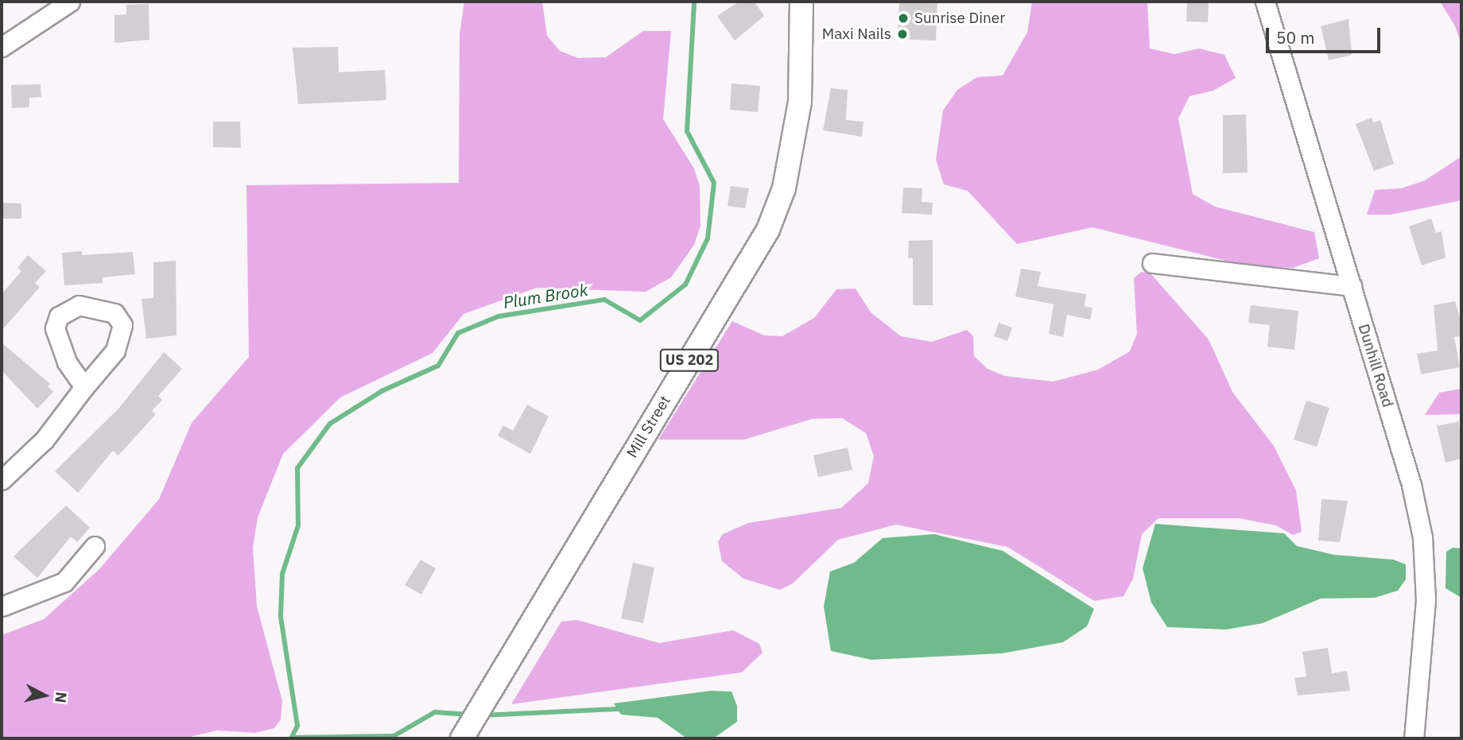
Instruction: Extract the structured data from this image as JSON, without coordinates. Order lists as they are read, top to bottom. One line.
{"streets":{"main road":["US 202","Mill Street"],"street":["Dunhill Road"]},"crossings":[["US 202","Mill Street"]],"water":["Plum Brook"],"places":["Sunrise Diner","Maxi Nails"],"scale_bar":"50 m","north":"right"}
